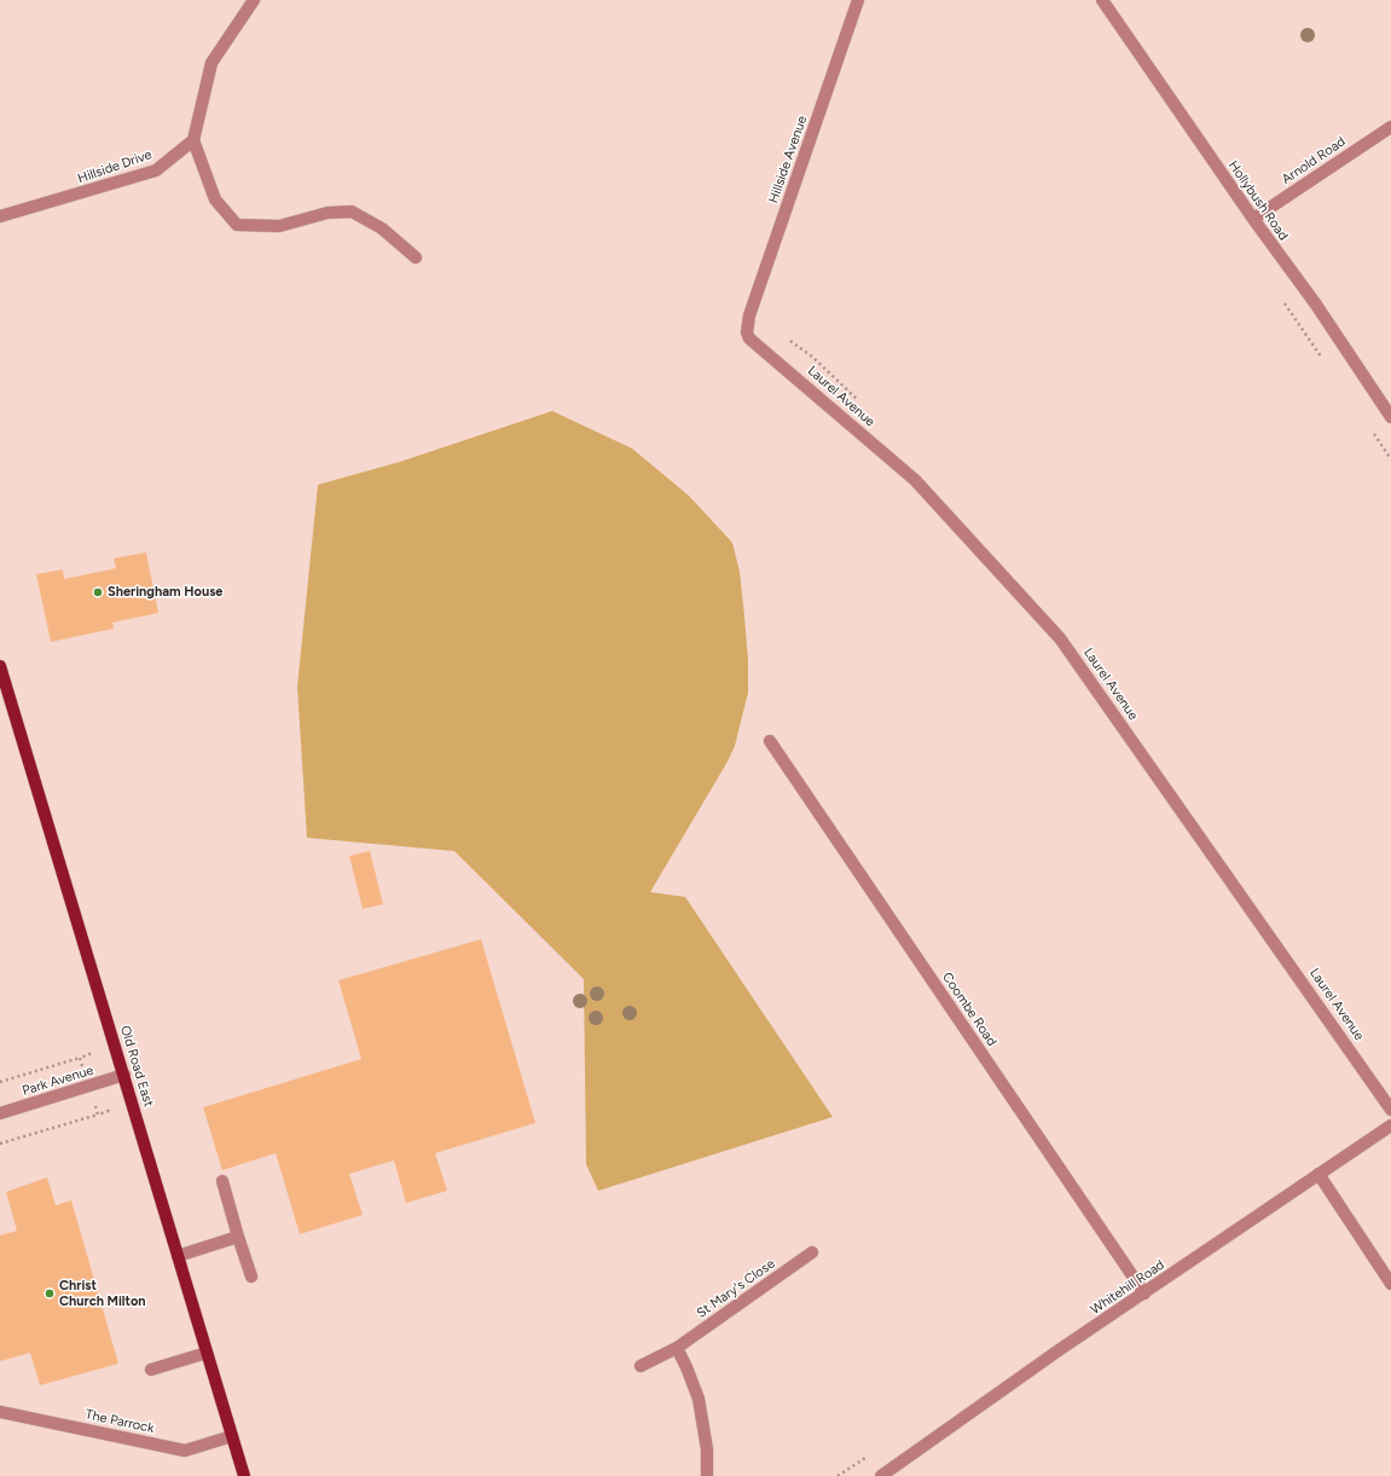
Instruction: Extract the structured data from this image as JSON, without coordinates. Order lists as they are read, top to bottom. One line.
{"streets":{"main road":["Old Road East"],"street":["Hillside Avenue","Arnold Road","Hillside Drive","Hollybush Road","Laurel Avenue","Coombe Road","Park Avenue","Whitehill Road","St Mary's Close","The Parrock"]},"crossings":[["Hillside Avenue","Laurel Avenue"],["Arnold Road","Hollybush Road"],["Coombe Road","Whitehill Road"],["Old Road East","Park Avenue"],["Old Road East","The Parrock"]],"places":["Sheringham House","Christ Church Milton"]}
